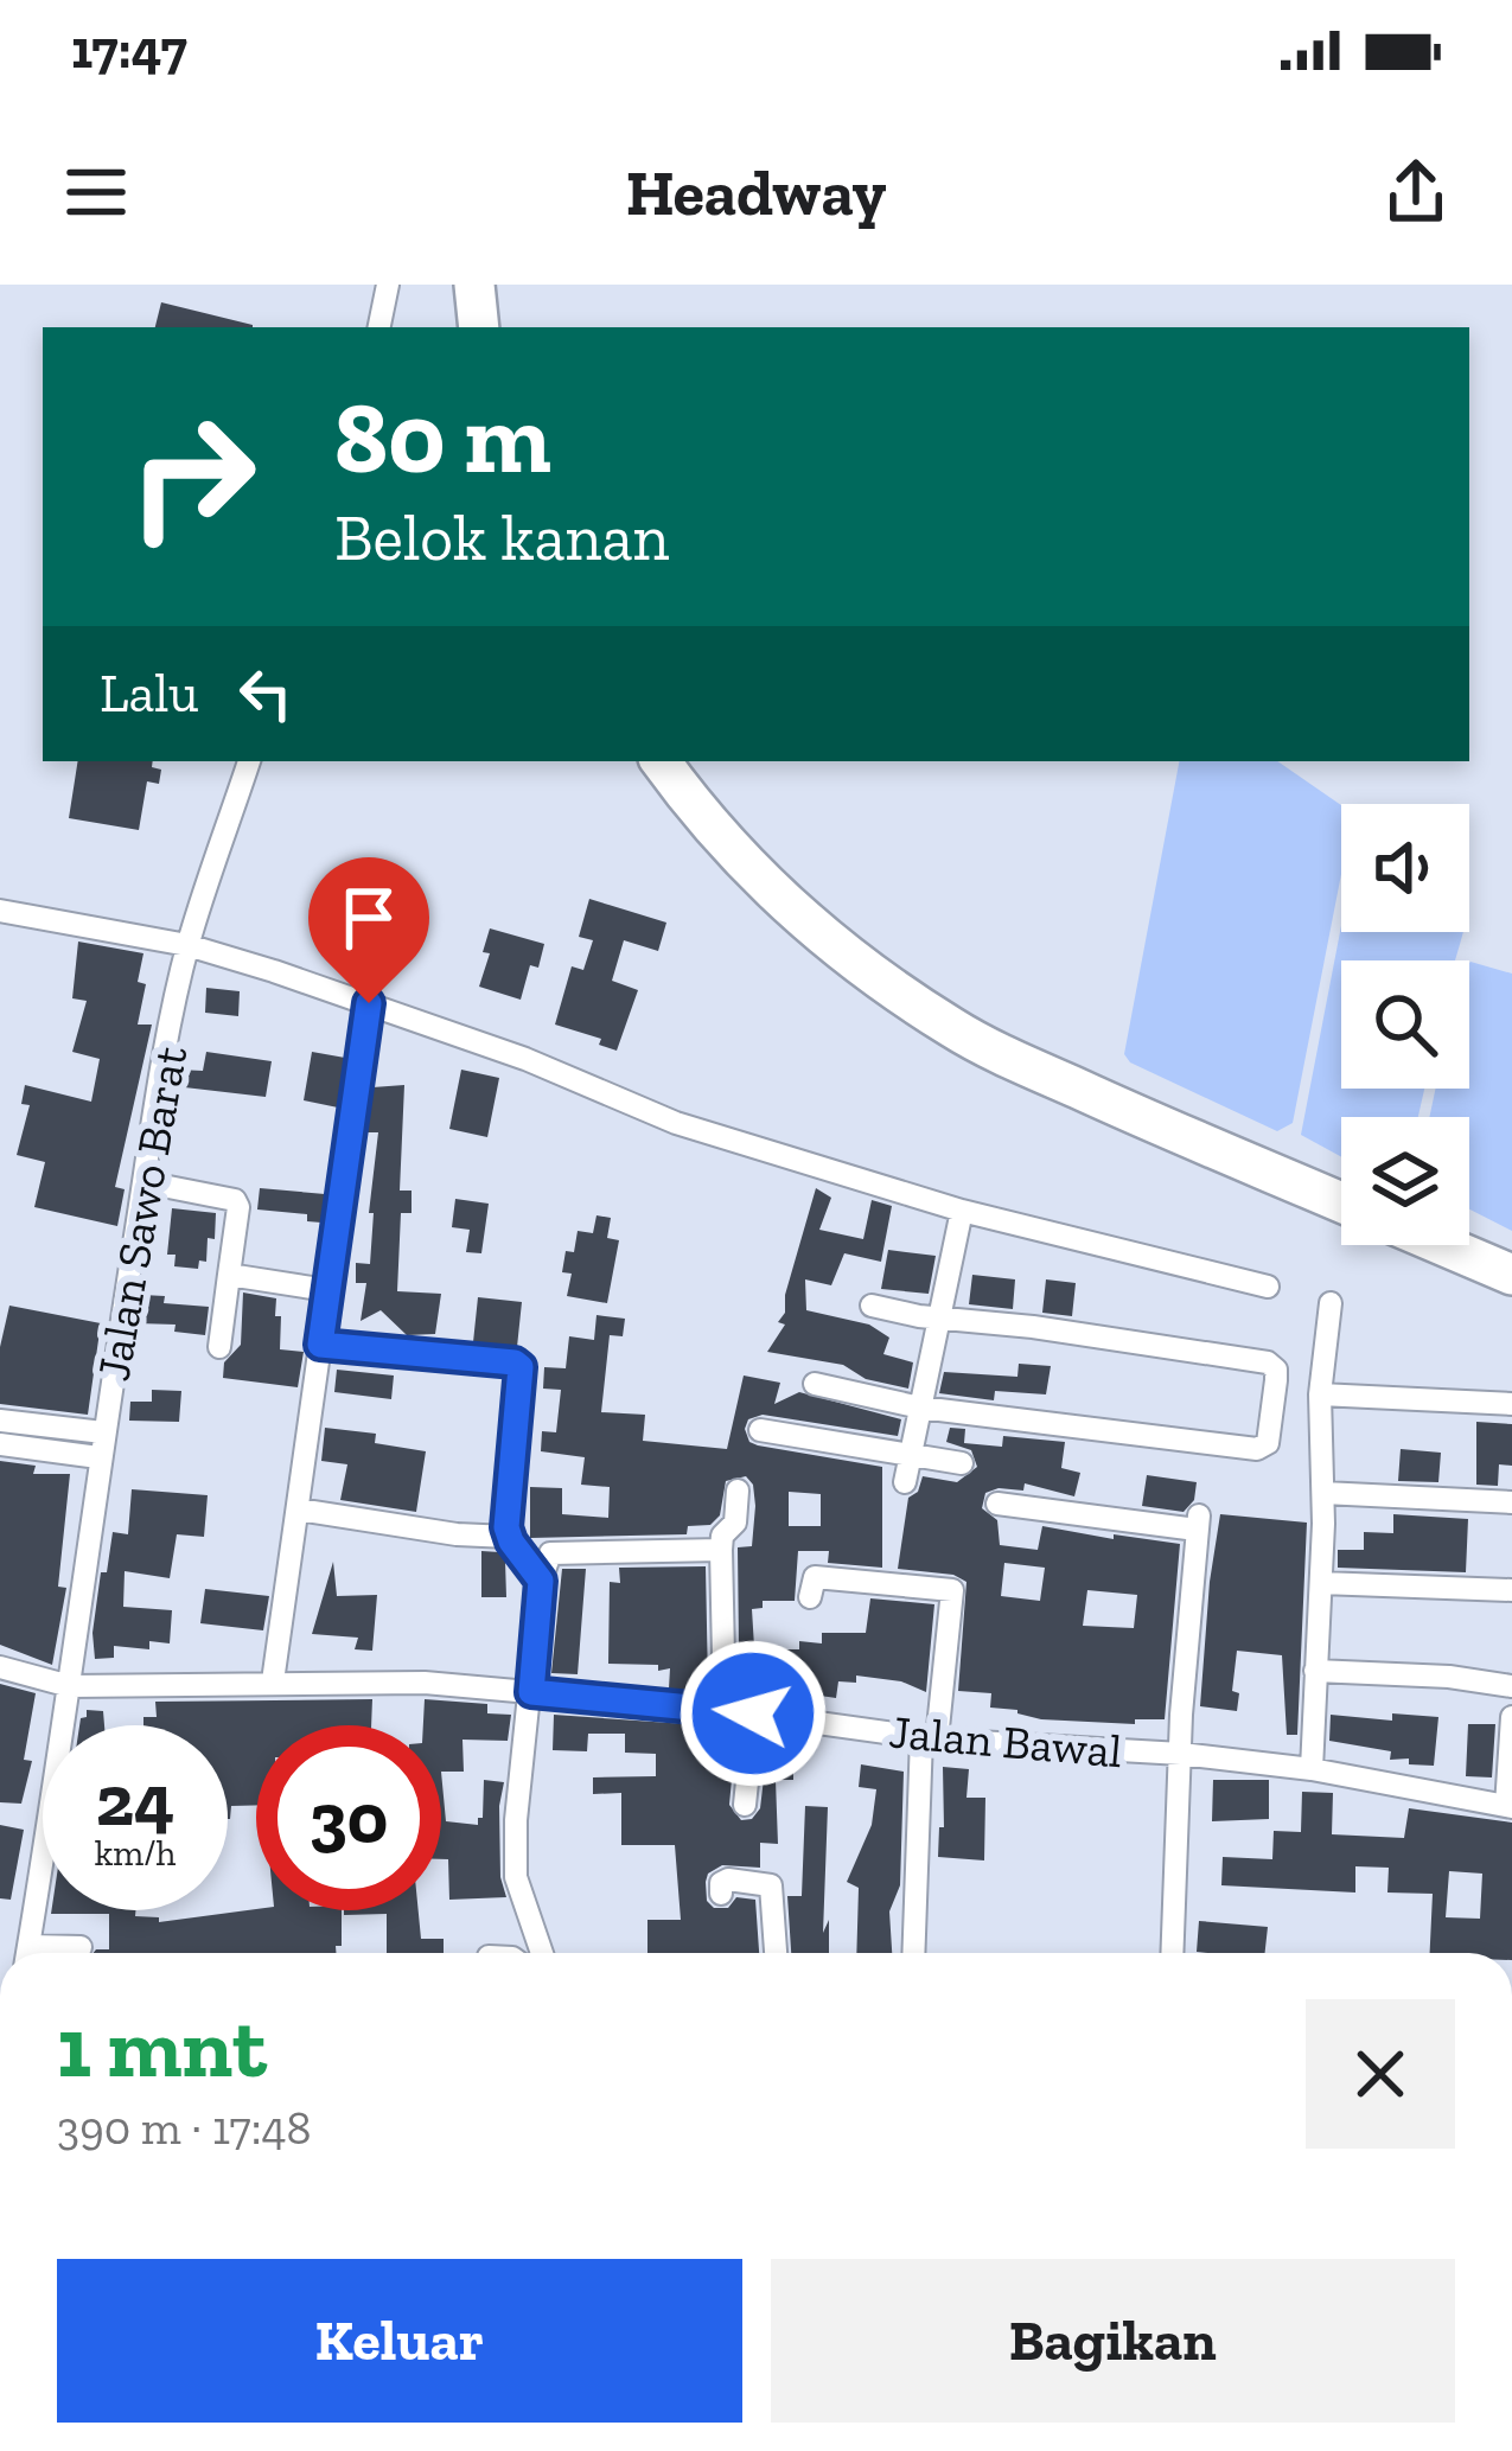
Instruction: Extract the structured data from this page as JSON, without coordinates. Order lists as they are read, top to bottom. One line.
{"streets":{"street":["Jalan Sawo Barat","Jalan Bawal"]},"crossings":[["Jalan Sawo Barat","Jalan Bawal"]],"page":{"status":"17:47","header":"Headway","turn":["80 m","Belok kanan"],"then":"Lalu","speed":"24 km/h","limit":"30","heading":["1 mnt","390 m · 17:48"],"buttons":["Keluar","Bagikan"]}}
